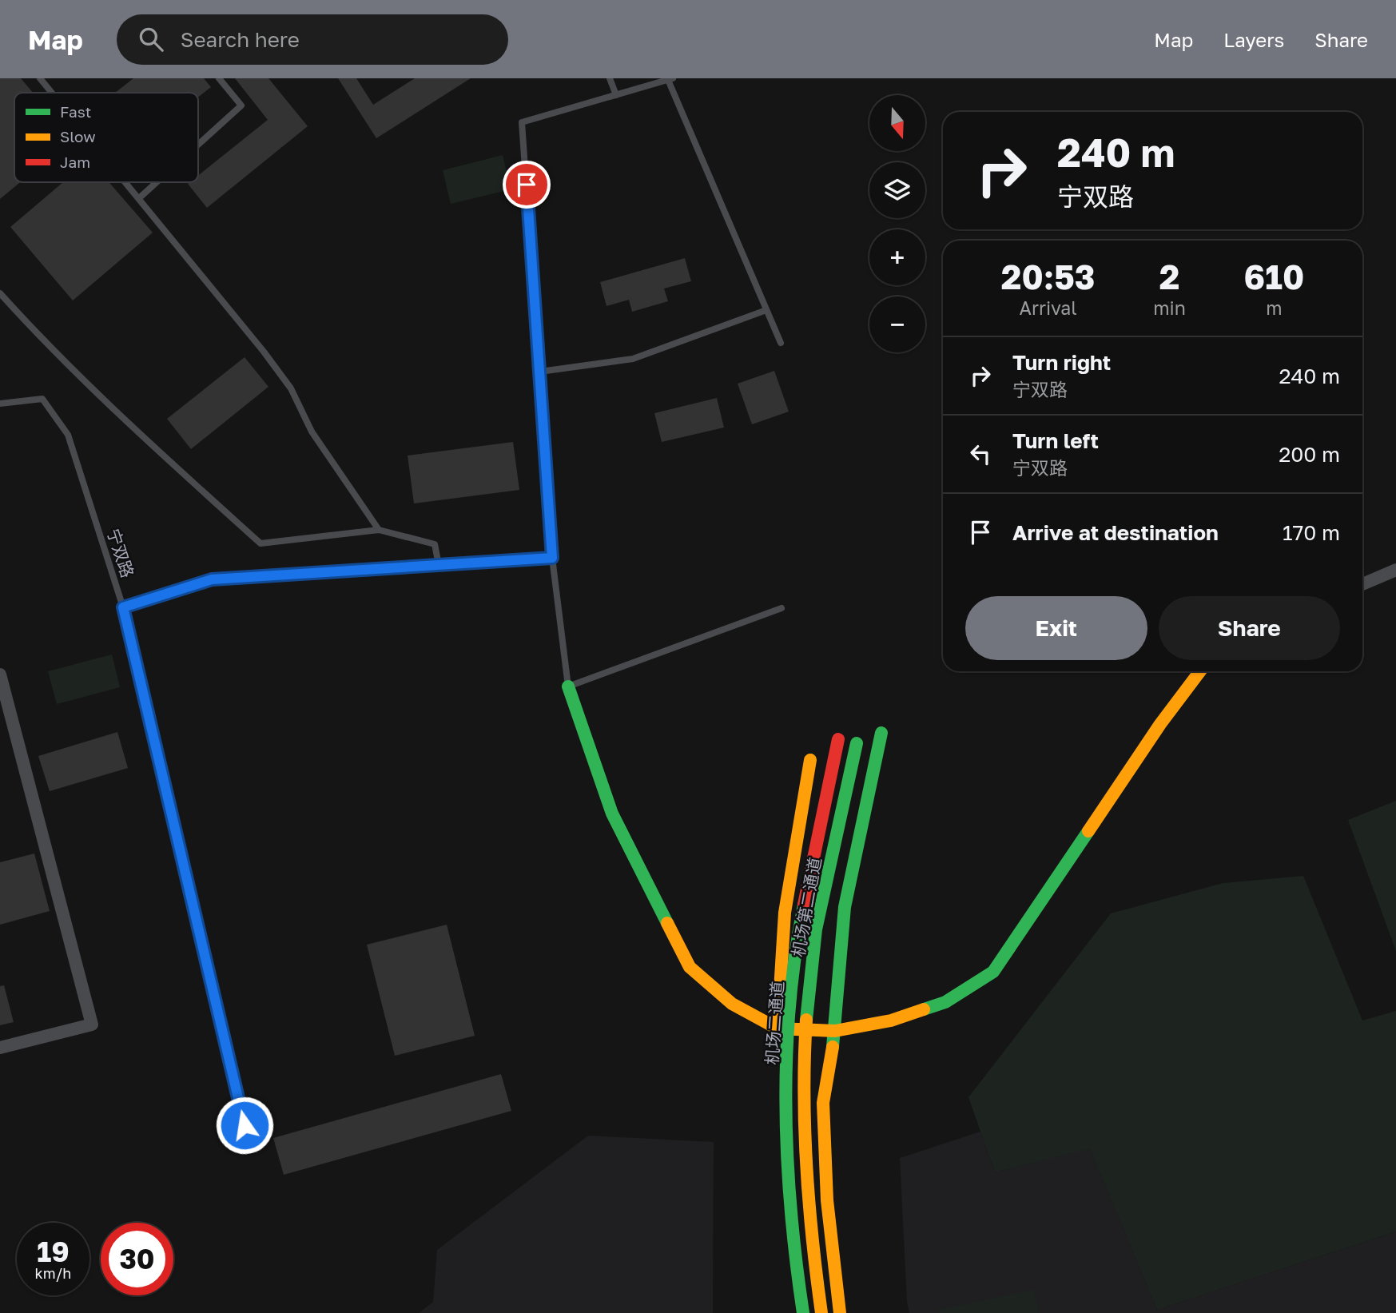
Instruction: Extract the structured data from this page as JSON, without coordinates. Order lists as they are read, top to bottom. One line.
{"streets":{"main road":["机场第二通道","机场二通道"],"lane":["宁双路"]},"legend":["Fast","Slow","Jam"],"north":"bottom","page":{"header":"Map","search":"Search here","nav":["Map","Layers","Share"],"map_buttons":["+","−"],"turn":["240 m","宁双路"],"eta":["20:53","Arrival","2","min","610","m"],"list":[{"name":"Turn right","note":"宁双路","value":"240 m"},{"name":"Turn left","note":"宁双路","value":"200 m"},{"name":"Arrive at destination","value":"170 m"}],"buttons":["Exit","Share"],"speed":"19 km/h","limit":"30"}}
